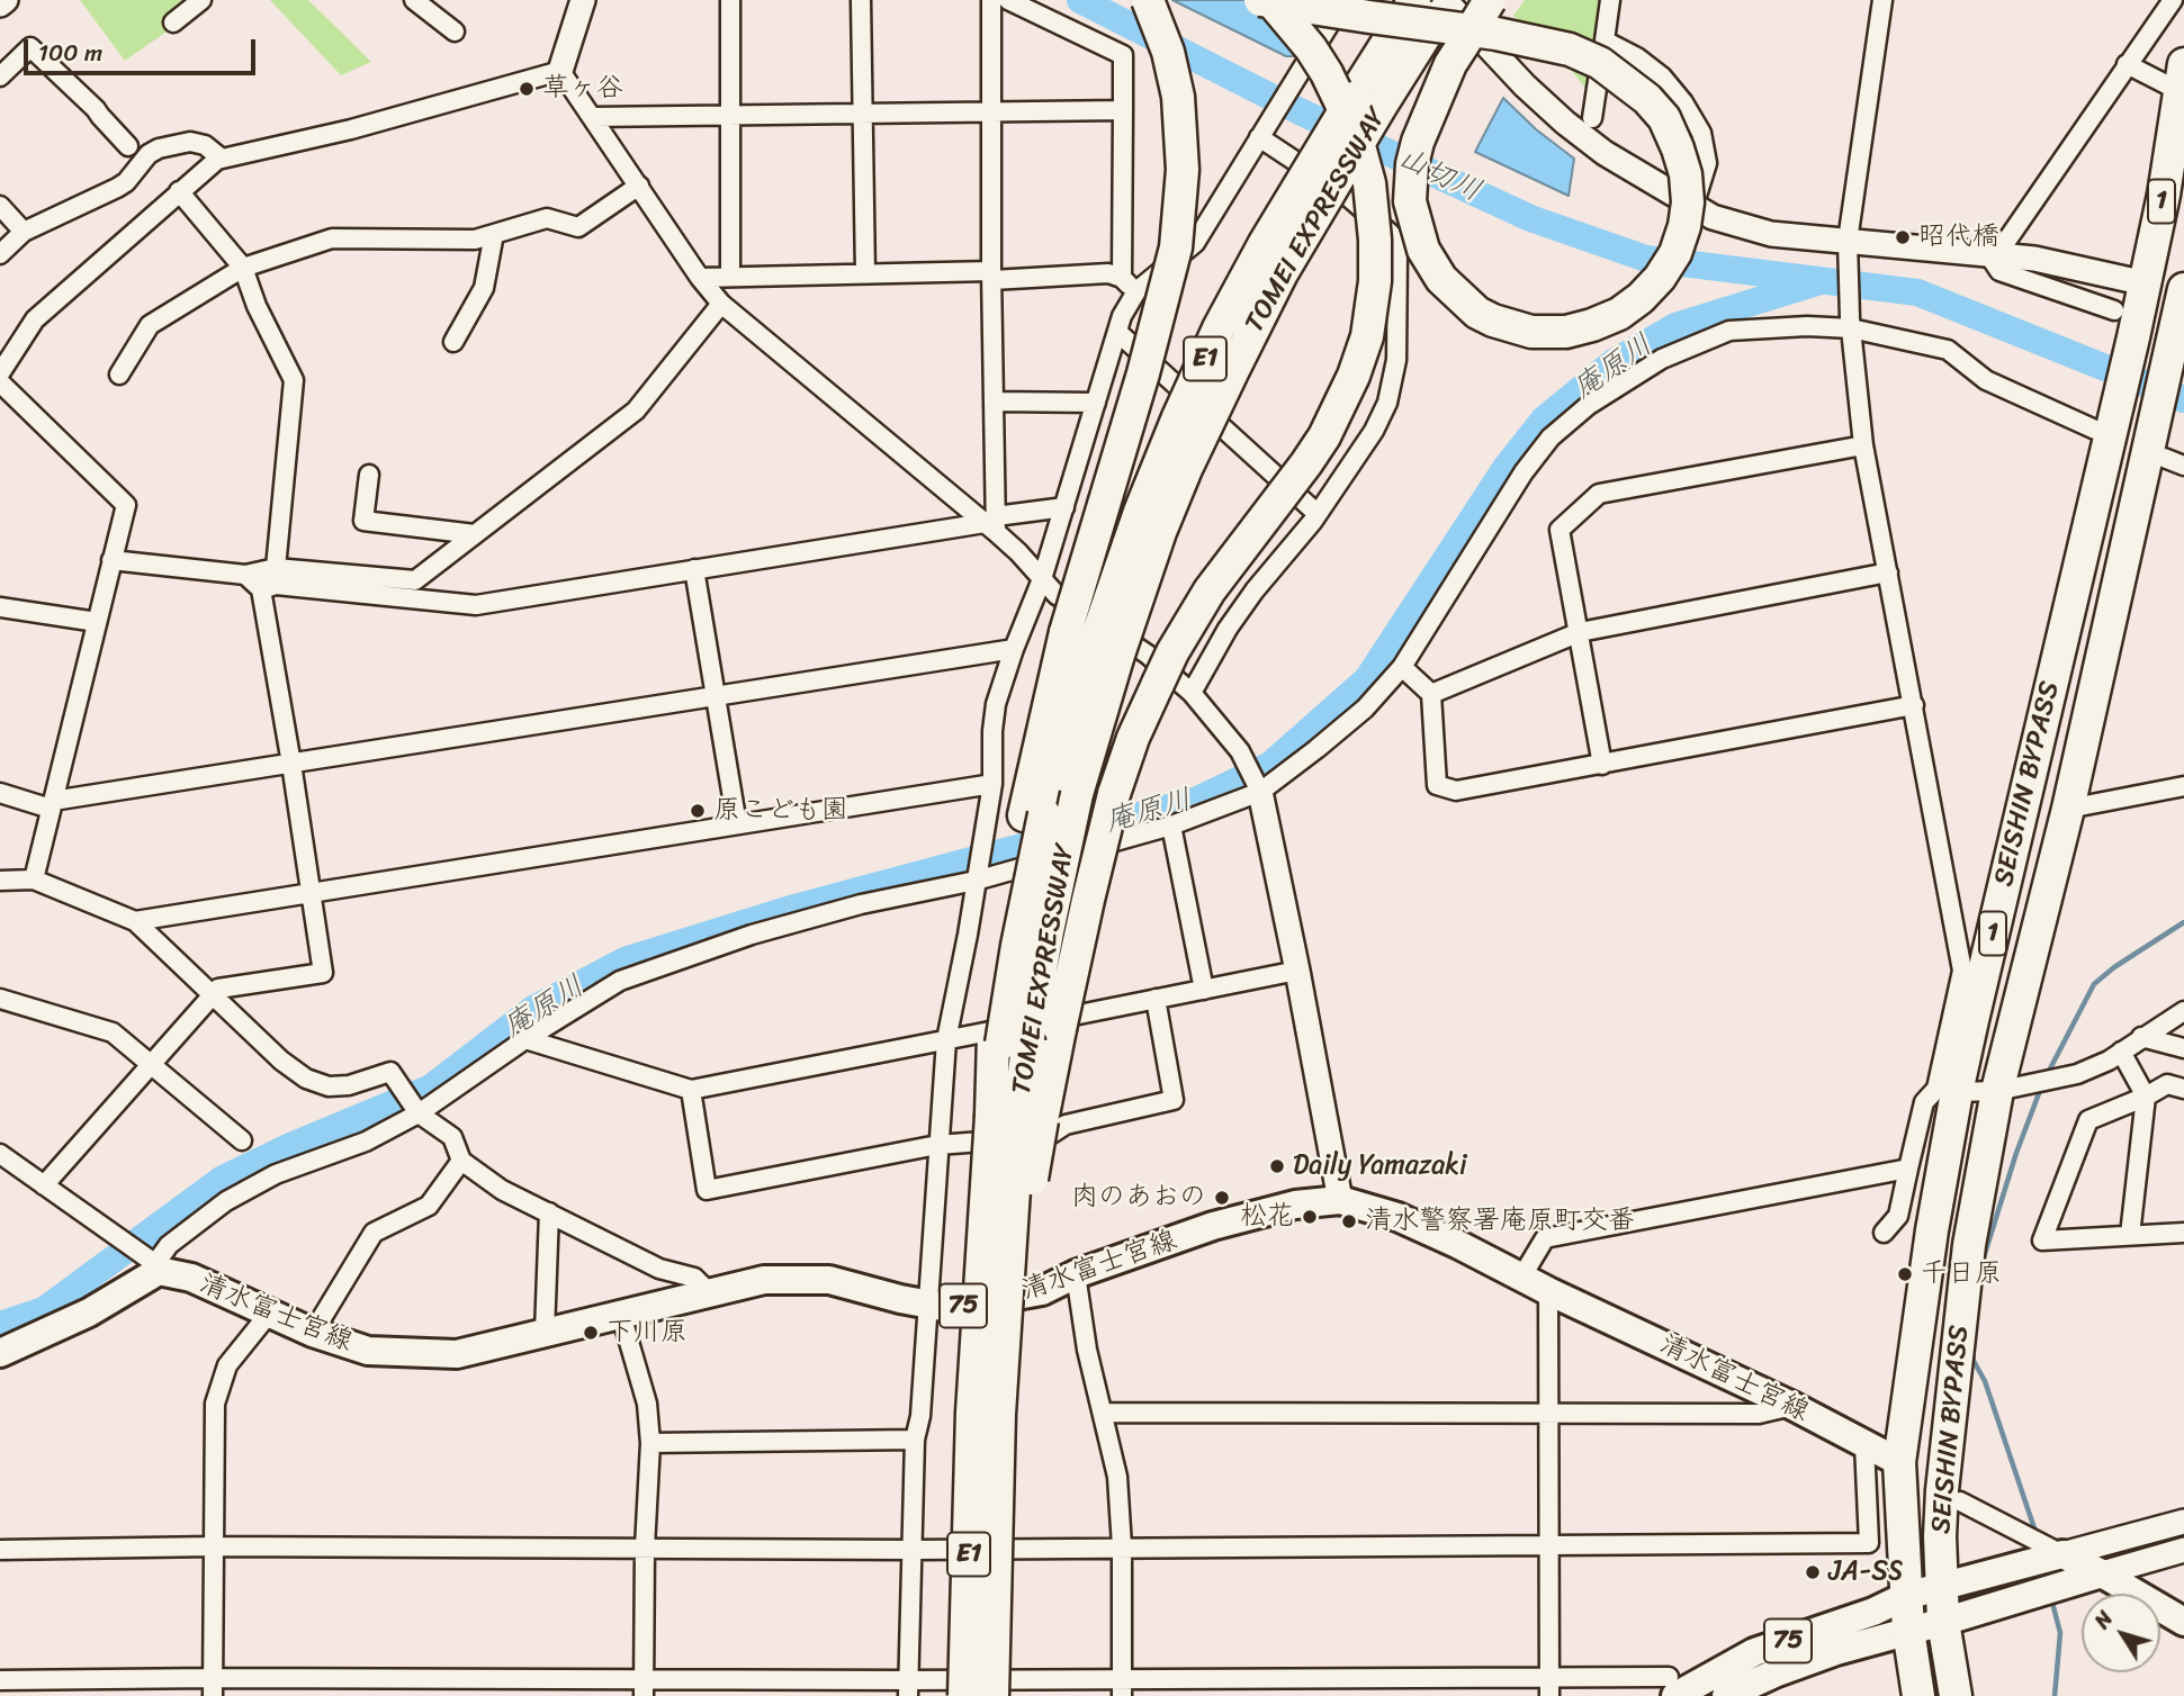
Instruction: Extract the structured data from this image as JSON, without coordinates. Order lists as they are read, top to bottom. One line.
{"streets":{"highway":["1","TOMEI EXPRESSWAY","E1","SEISHIN BYPASS"],"main road":["清水富士宮線","75"]},"crossings":[["SEISHIN BYPASS","清水富士宮線"],["SEISHIN BYPASS","75"]],"water":["山切川","庵原川"],"places":["草ヶ谷","昭代橋","原こども園","Daily Yamazaki","肉のあおの","松花","清水警察署庵原町交番","千日原","下川原","JA-SS"],"scale_bar":"100 m","north":"top left"}
